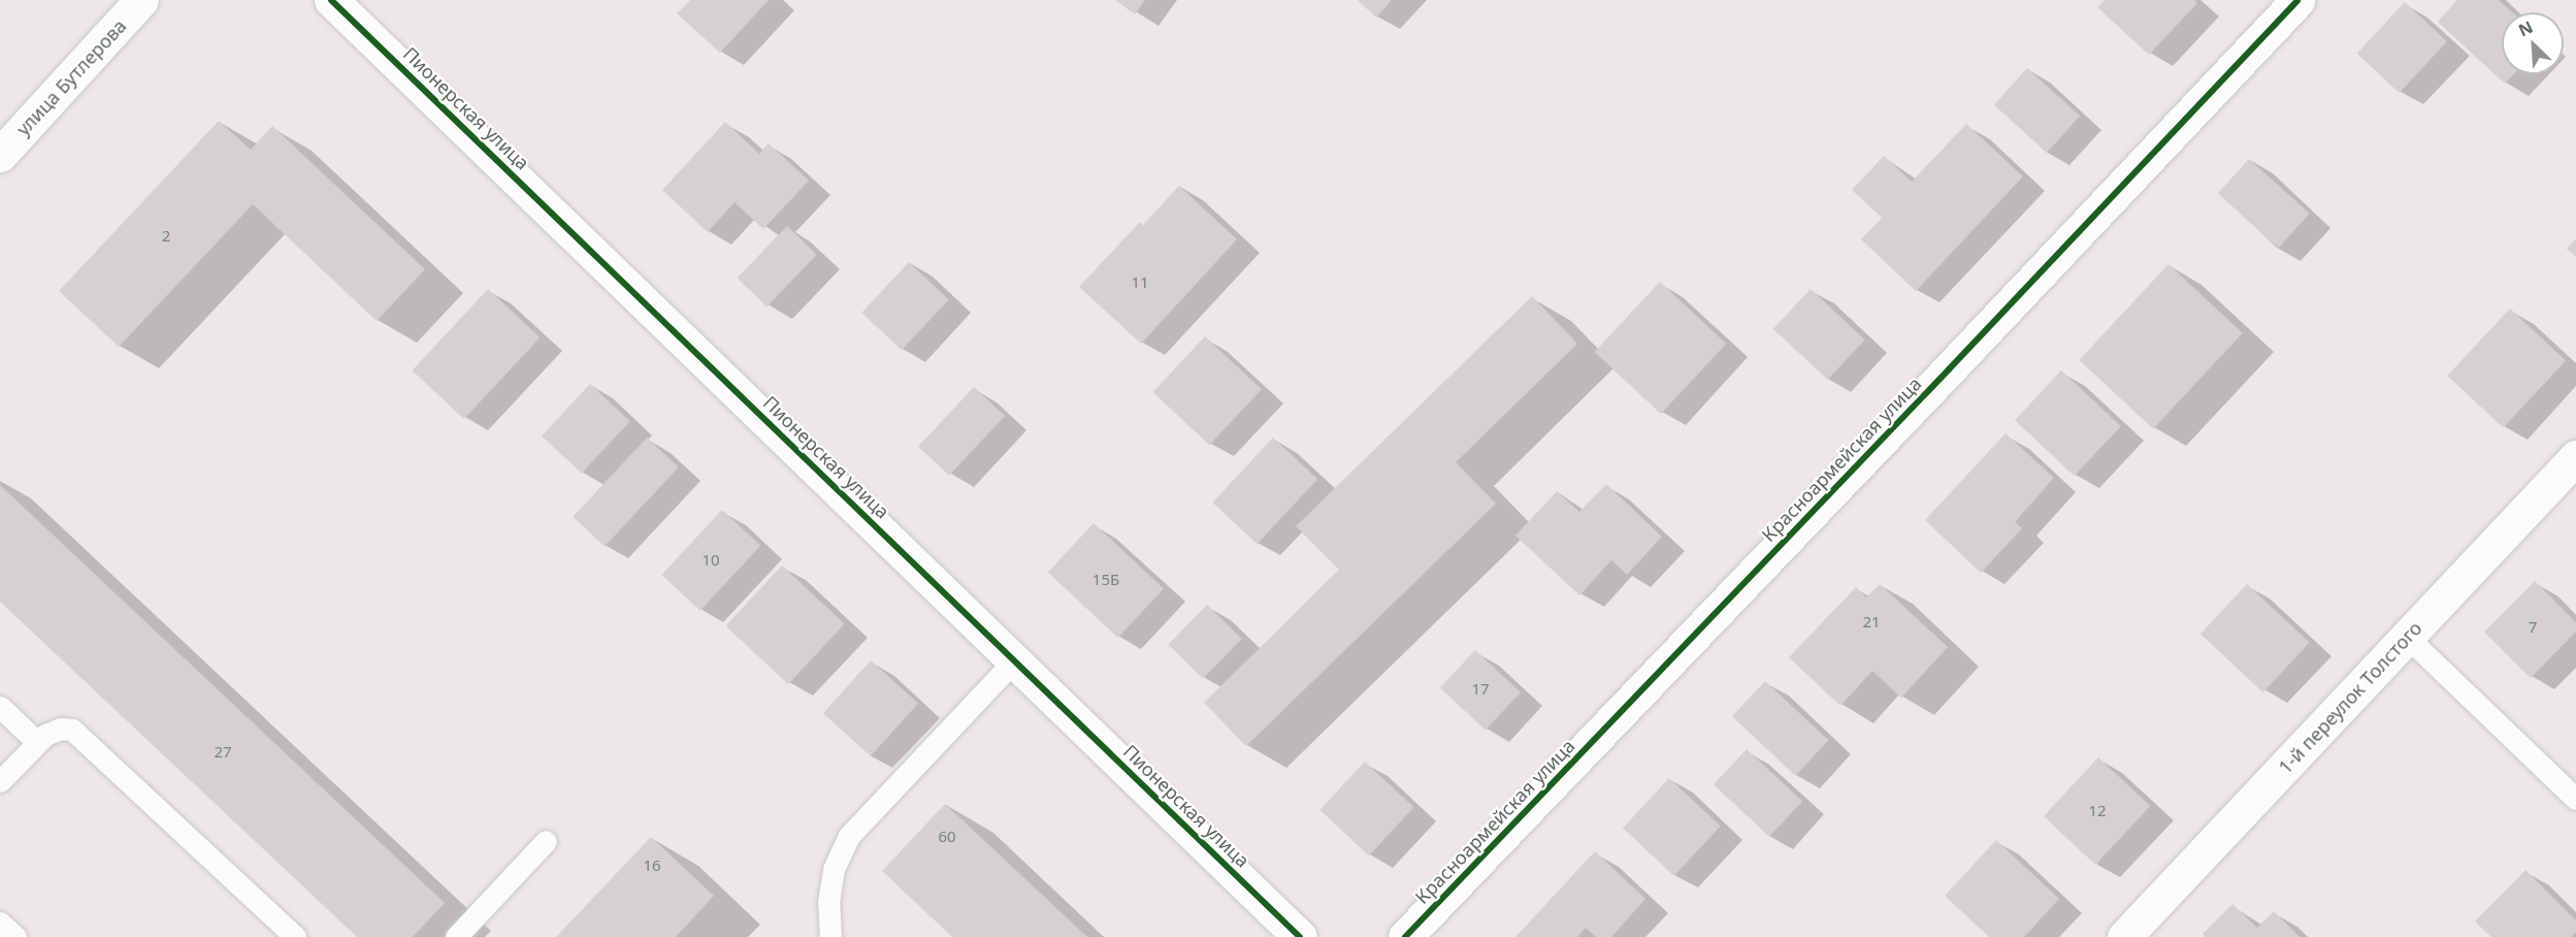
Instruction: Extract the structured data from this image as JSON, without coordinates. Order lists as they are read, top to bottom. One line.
{"streets":{"street":["улица Бутлерова","Пионерская улица","Красноармейская улица","1-й переулок Толстого"]},"house_numbers":["2","11","10","15Б","21","7","17","27","12","60","16"],"north":"top left"}
